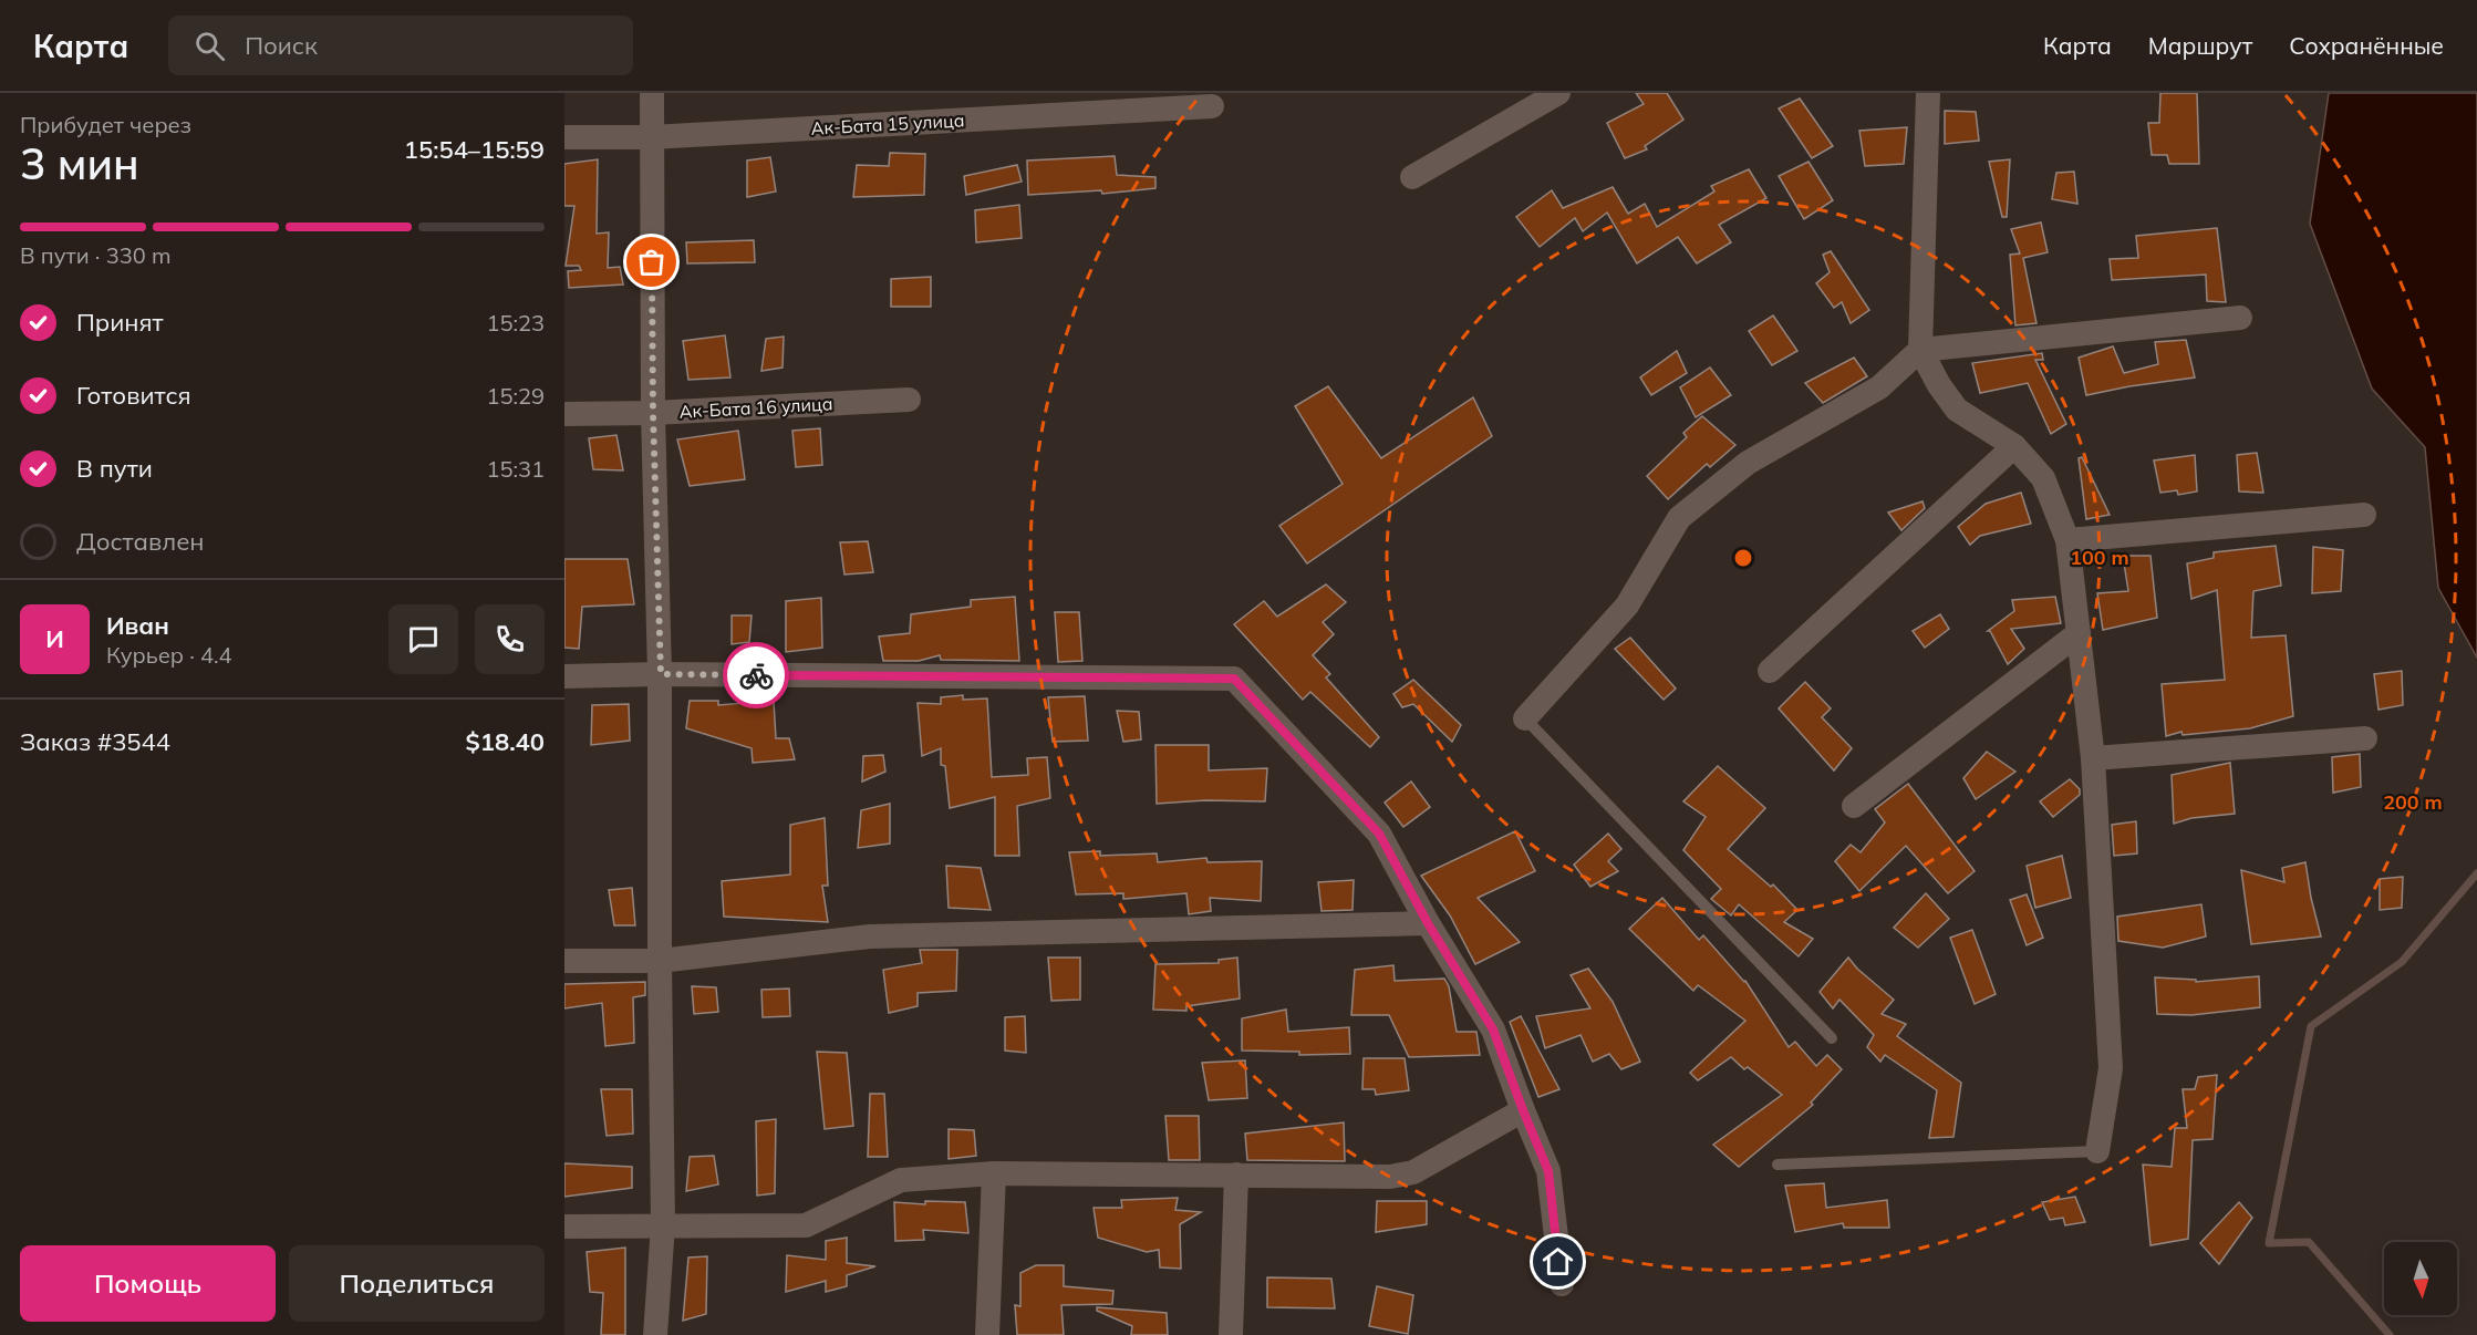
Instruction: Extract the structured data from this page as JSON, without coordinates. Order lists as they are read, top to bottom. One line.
{"streets":{"street":["Ак-Бата 15 улица","Ак-Бата 16 улица"]},"north":"bottom","page":{"header":"Карта","search":"Поиск","nav":["Карта","Маршрут","Сохранённые"],"heading":["3 мин","Прибудет через","15:54–15:59"],"panel":["Иван","Курьер · 4.4","Заказ #3544","$18.40"],"bar":"В пути · 330 m","list":[["Принят","15:23"],["Готовится","15:29"],["В пути","15:31"],"Доставлен"],"round":"И","buttons":["Помощь","Поделиться"]},"rings":["100 m","200 m"]}
